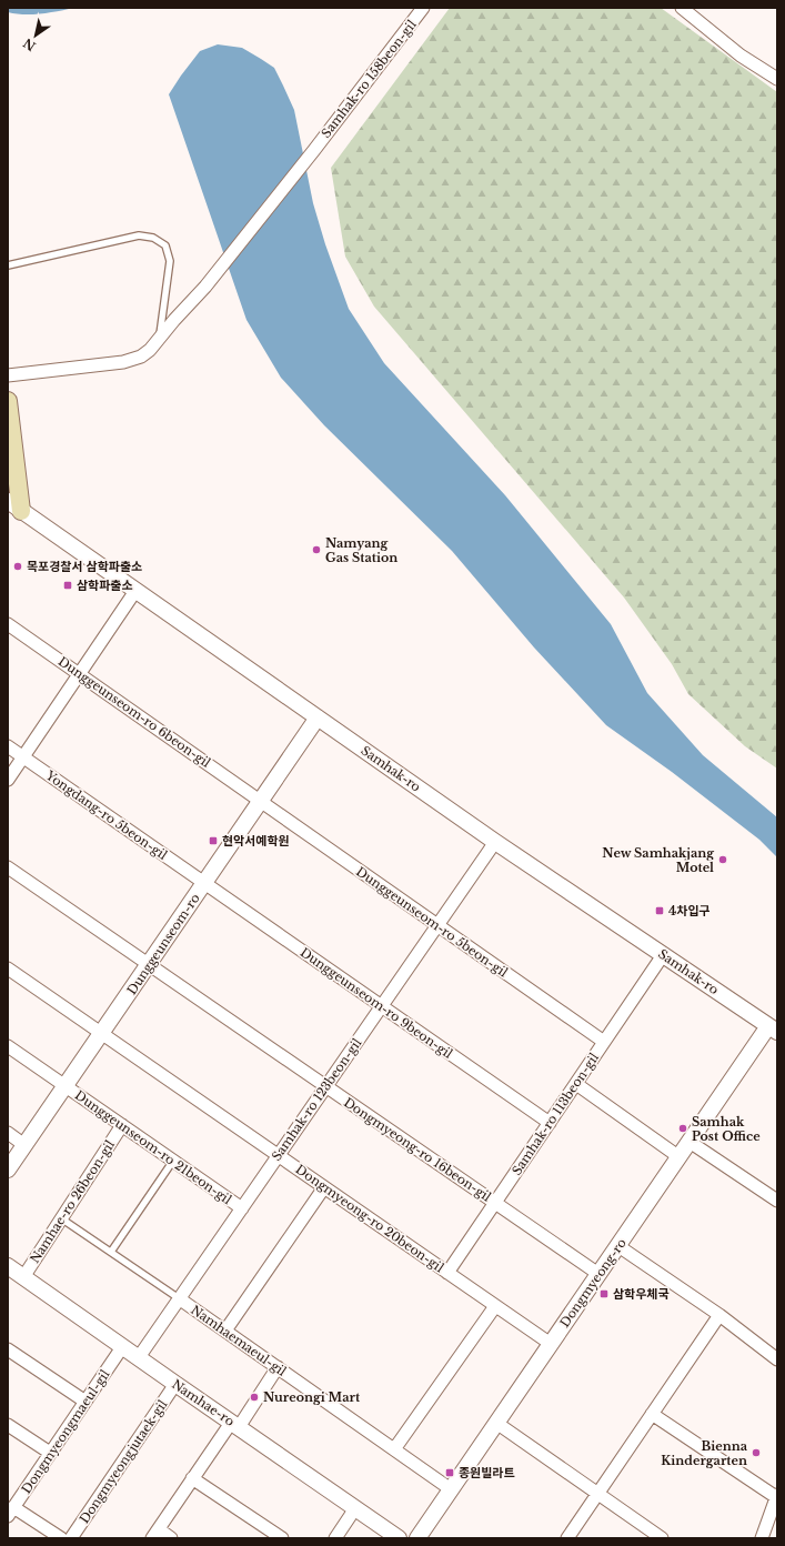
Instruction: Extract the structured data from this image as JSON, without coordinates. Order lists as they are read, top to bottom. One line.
{"streets":{"street":["Samhak-ro 158beon-gil","Dunggeunseom-ro 6beon-gil","Samhak-ro","Yongdang-ro 5beon-gil","Dunggeunseom-ro 5beon-gil","Dunggeunseom-ro","Dunggeunseom-ro 9beon-gil","Samhak-ro 123beon-gil","Samhak-ro 113beon-gil","Dunggeunseom-ro 21beon-gil","Dongmyeong-ro 16beon-gil","Namhae-ro 26beon-gil","Dongmyeong-ro 20beon-gil","Dongmyeong-ro","Namhaemaeul-gil","Namhae-ro","Dongmyeongmaeul-gil","Dongmyeongjutaek-gil"]},"crossings":[["Dunggeunseom-ro 6beon-gil","Dunggeunseom-ro 5beon-gil"],["Dunggeunseom-ro 6beon-gil","Dunggeunseom-ro"],["Samhak-ro","Dunggeunseom-ro"],["Samhak-ro","Samhak-ro 123beon-gil"],["Samhak-ro","Samhak-ro 113beon-gil"],["Samhak-ro","Dongmyeong-ro"],["Yongdang-ro 5beon-gil","Dunggeunseom-ro"],["Yongdang-ro 5beon-gil","Dunggeunseom-ro 9beon-gil"],["Dunggeunseom-ro 5beon-gil","Dunggeunseom-ro"],["Dunggeunseom-ro 5beon-gil","Samhak-ro 123beon-gil"],["Dunggeunseom-ro 5beon-gil","Samhak-ro 113beon-gil"],["Dunggeunseom-ro","Dunggeunseom-ro 9beon-gil"],["Dunggeunseom-ro","Dunggeunseom-ro 21beon-gil"],["Dunggeunseom-ro","Dongmyeong-ro 16beon-gil"],["Dunggeunseom-ro","Dongmyeong-ro 20beon-gil"],["Dunggeunseom-ro 9beon-gil","Samhak-ro 123beon-gil"],["Dunggeunseom-ro 9beon-gil","Samhak-ro 113beon-gil"],["Samhak-ro 123beon-gil","Dunggeunseom-ro 21beon-gil"],["Samhak-ro 123beon-gil","Dongmyeong-ro 16beon-gil"],["Samhak-ro 123beon-gil","Dongmyeong-ro 20beon-gil"],["Samhak-ro 123beon-gil","Namhaemaeul-gil"],["Samhak-ro 123beon-gil","Namhae-ro"],["Samhak-ro 113beon-gil","Dongmyeong-ro 16beon-gil"],["Samhak-ro 113beon-gil","Dongmyeong-ro 20beon-gil"],["Dunggeunseom-ro 21beon-gil","Namhae-ro 26beon-gil"],["Dongmyeong-ro 16beon-gil","Dongmyeong-ro"],["Namhae-ro 26beon-gil","Namhae-ro"],["Dongmyeong-ro 20beon-gil","Dongmyeong-ro"],["Dongmyeong-ro","Namhaemaeul-gil"],["Namhae-ro","Dongmyeongmaeul-gil"],["Namhae-ro","Dongmyeongjutaek-gil"]],"places":{"other":["Namyang Gas Station","목포경찰서 삼학파출소","New Samhakjang Motel","Samhak Post Office","Nureongi Mart","Bienna Kindergarten"],"transit":["삼학파출소","현악서예학원","4차입구","삼학우체국","종원빌라트"]},"north":"bottom left"}
